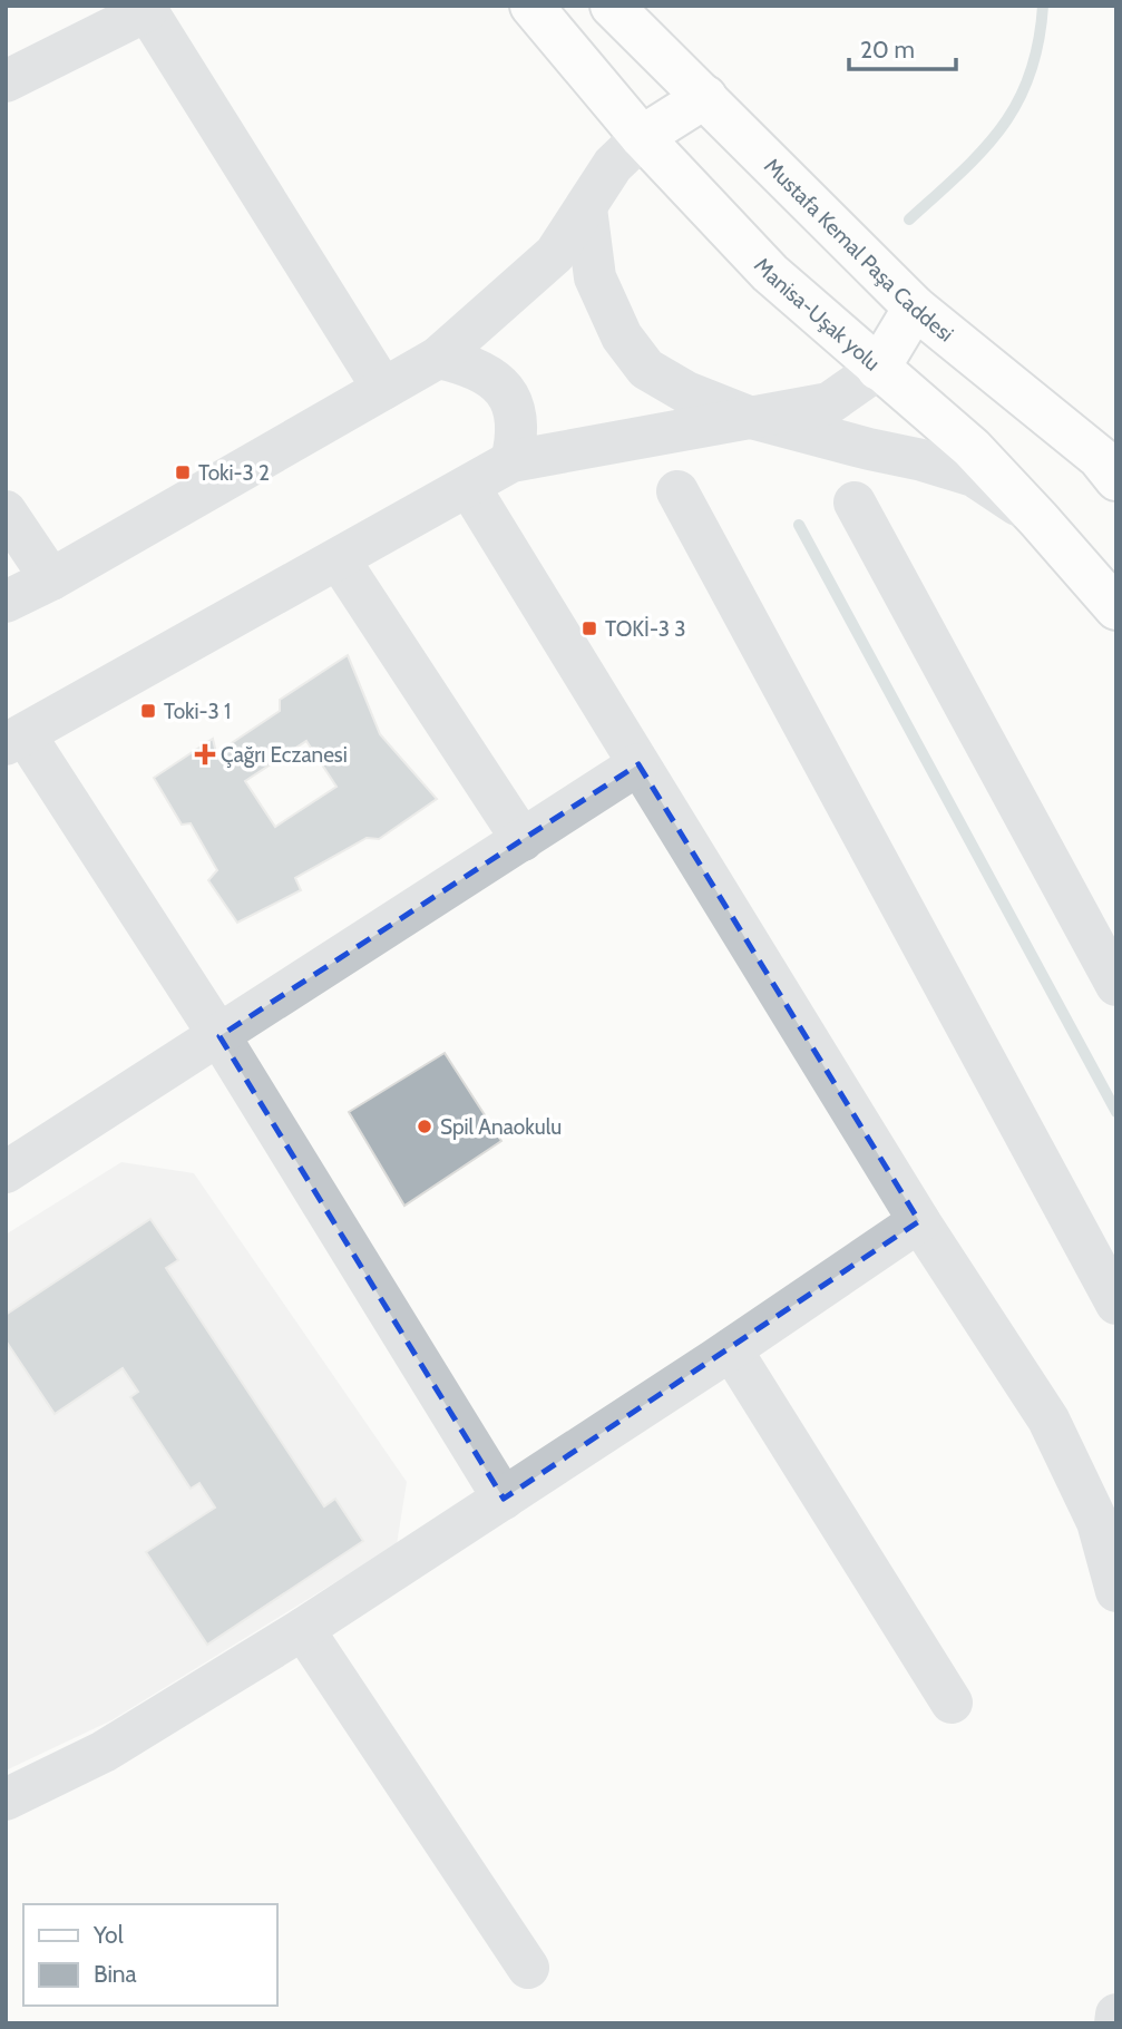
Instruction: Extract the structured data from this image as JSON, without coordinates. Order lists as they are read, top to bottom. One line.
{"streets":{"main road":["Mustafa Kemal Paşa Caddesi","Manisa-Uşak yolu"]},"places":{"transit":["Toki-3 2","TOKİ-3 3","Toki-3 1"],"health":["Çağrı Eczanesi"],"other":["Spil Anaokulu"]},"legend":["Yol","Bina"],"scale_bar":"20 m"}
